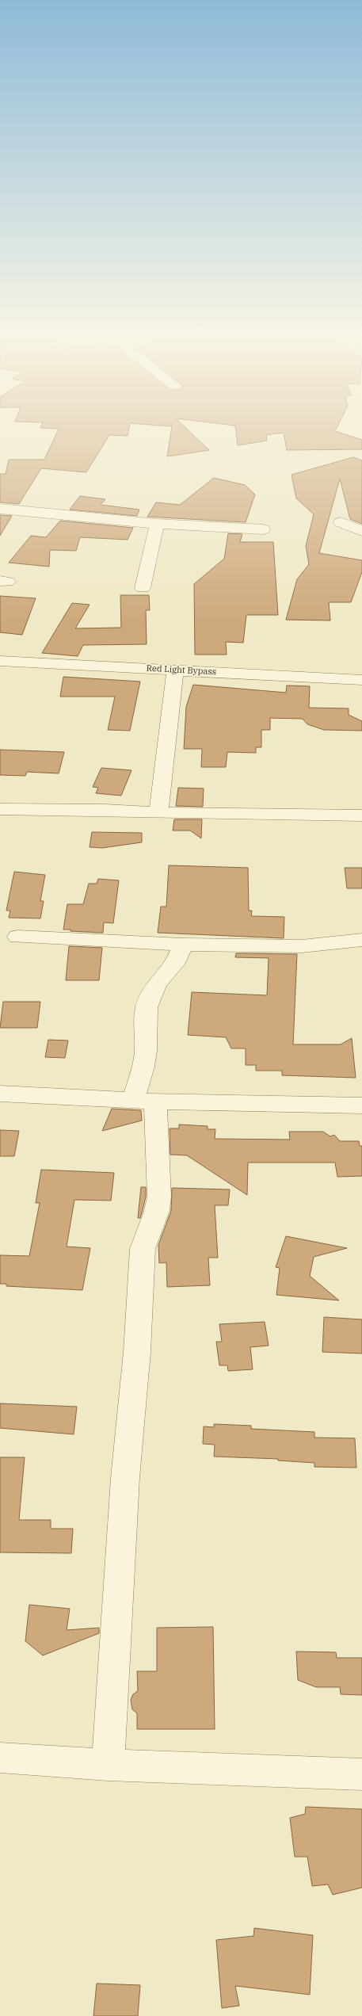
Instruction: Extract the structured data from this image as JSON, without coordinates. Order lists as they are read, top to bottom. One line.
{"streets":{"street":["Red Light Bypass"]}}
